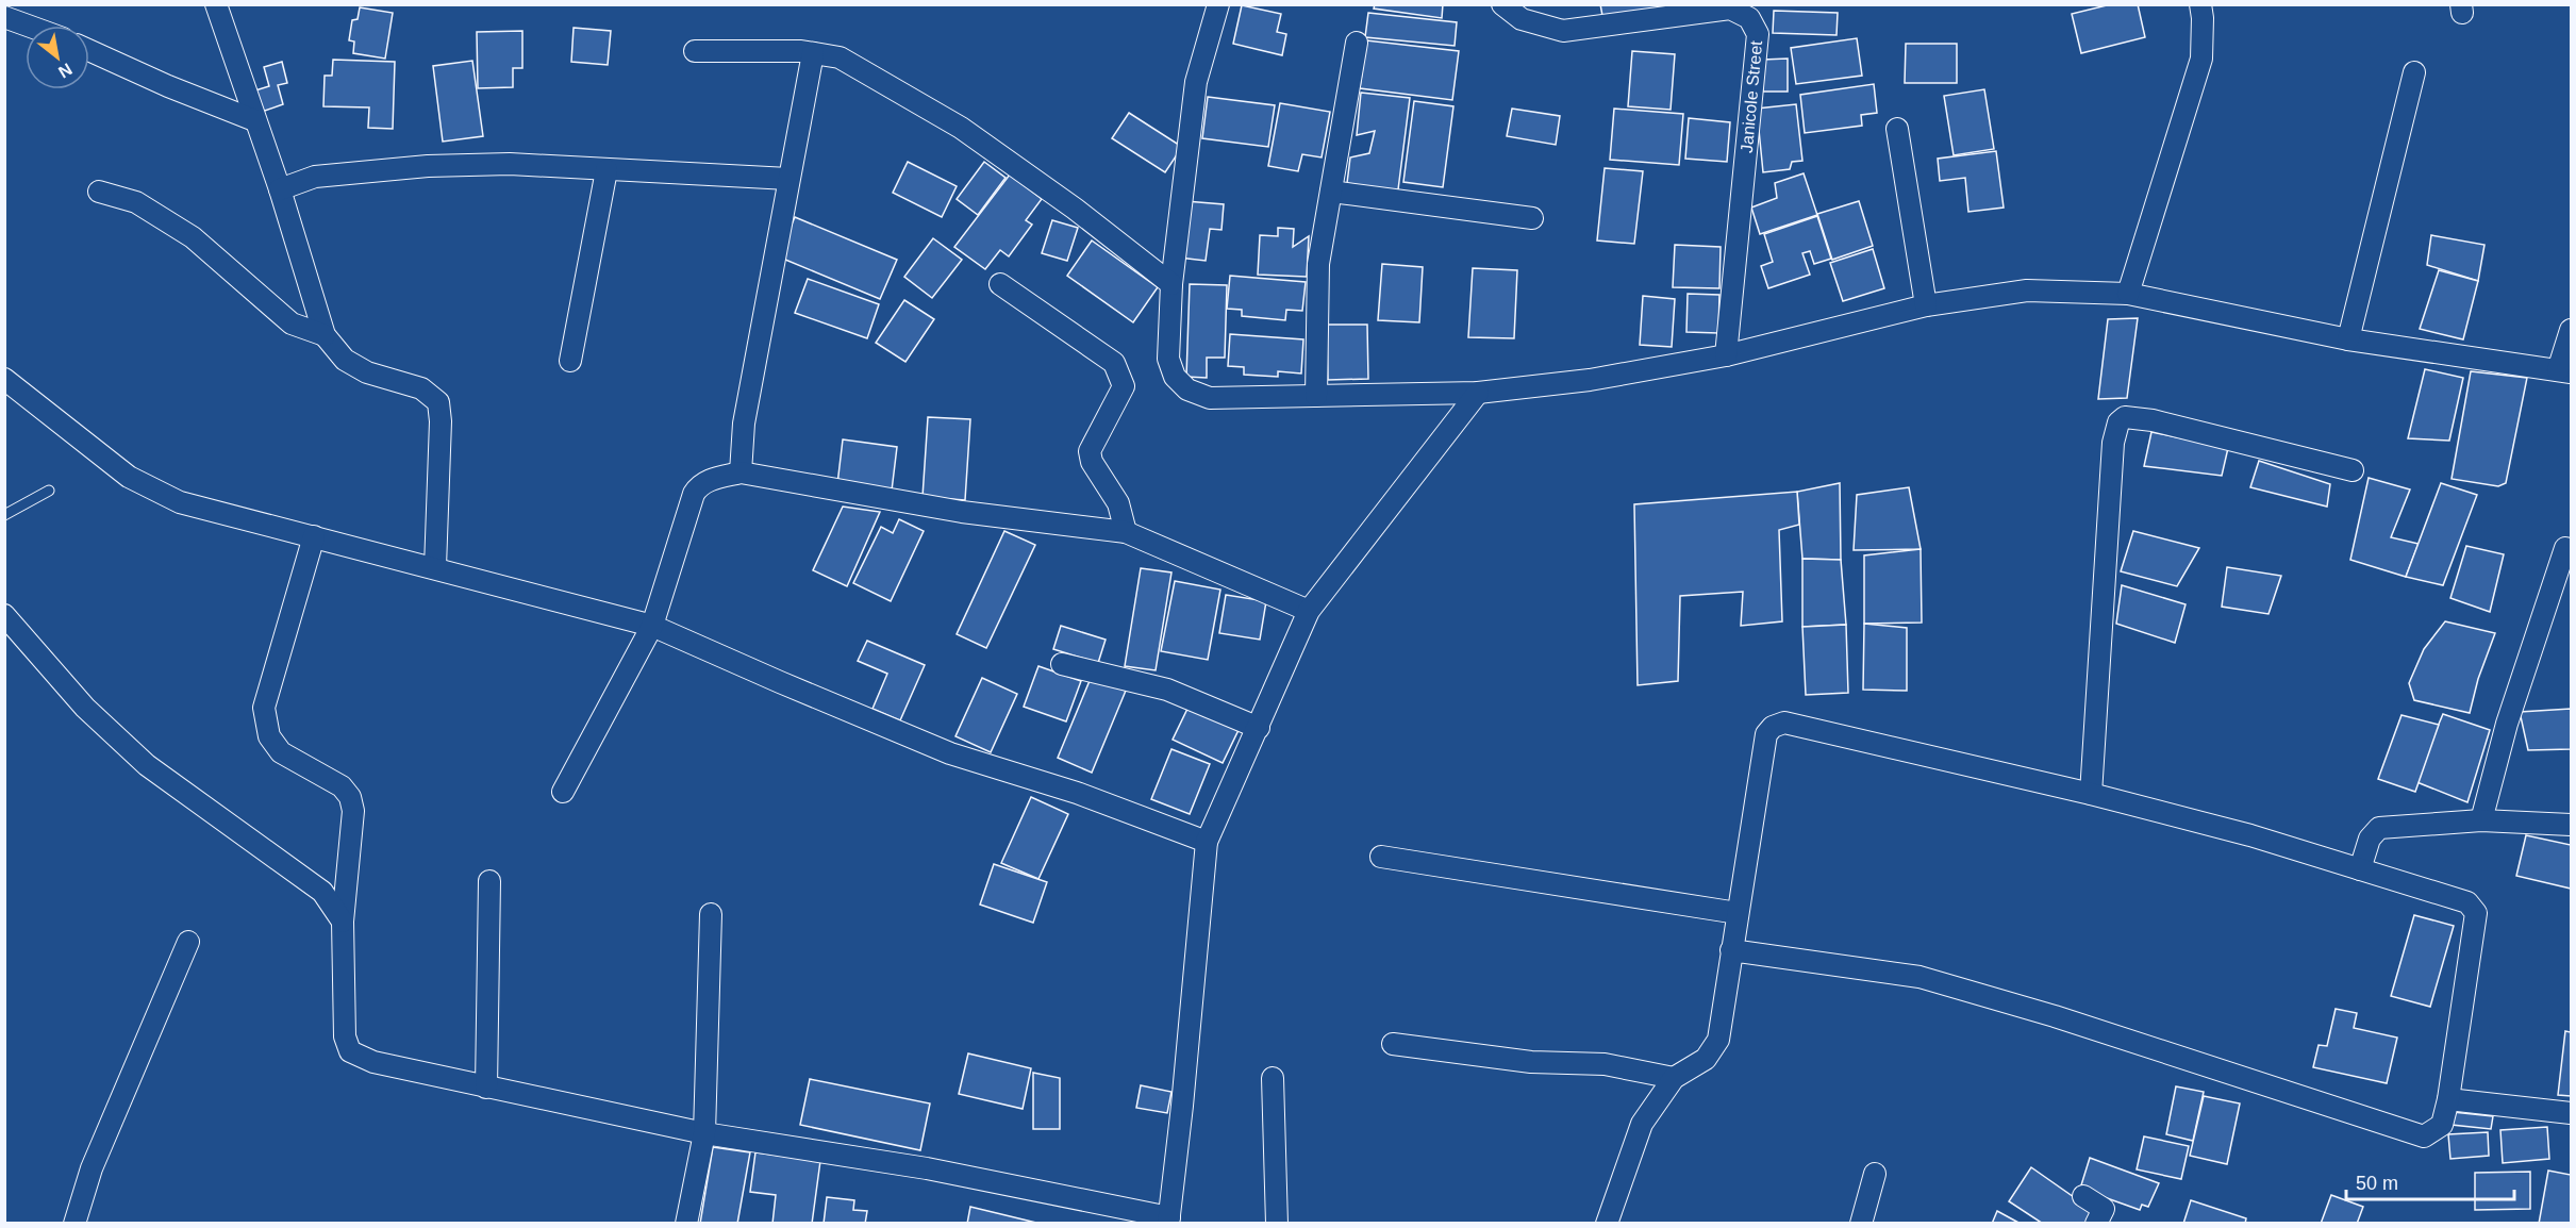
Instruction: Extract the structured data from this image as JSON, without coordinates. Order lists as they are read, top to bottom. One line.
{"streets":{"street":["Janicole Street"]},"scale_bar":"50 m","north":"bottom right"}
